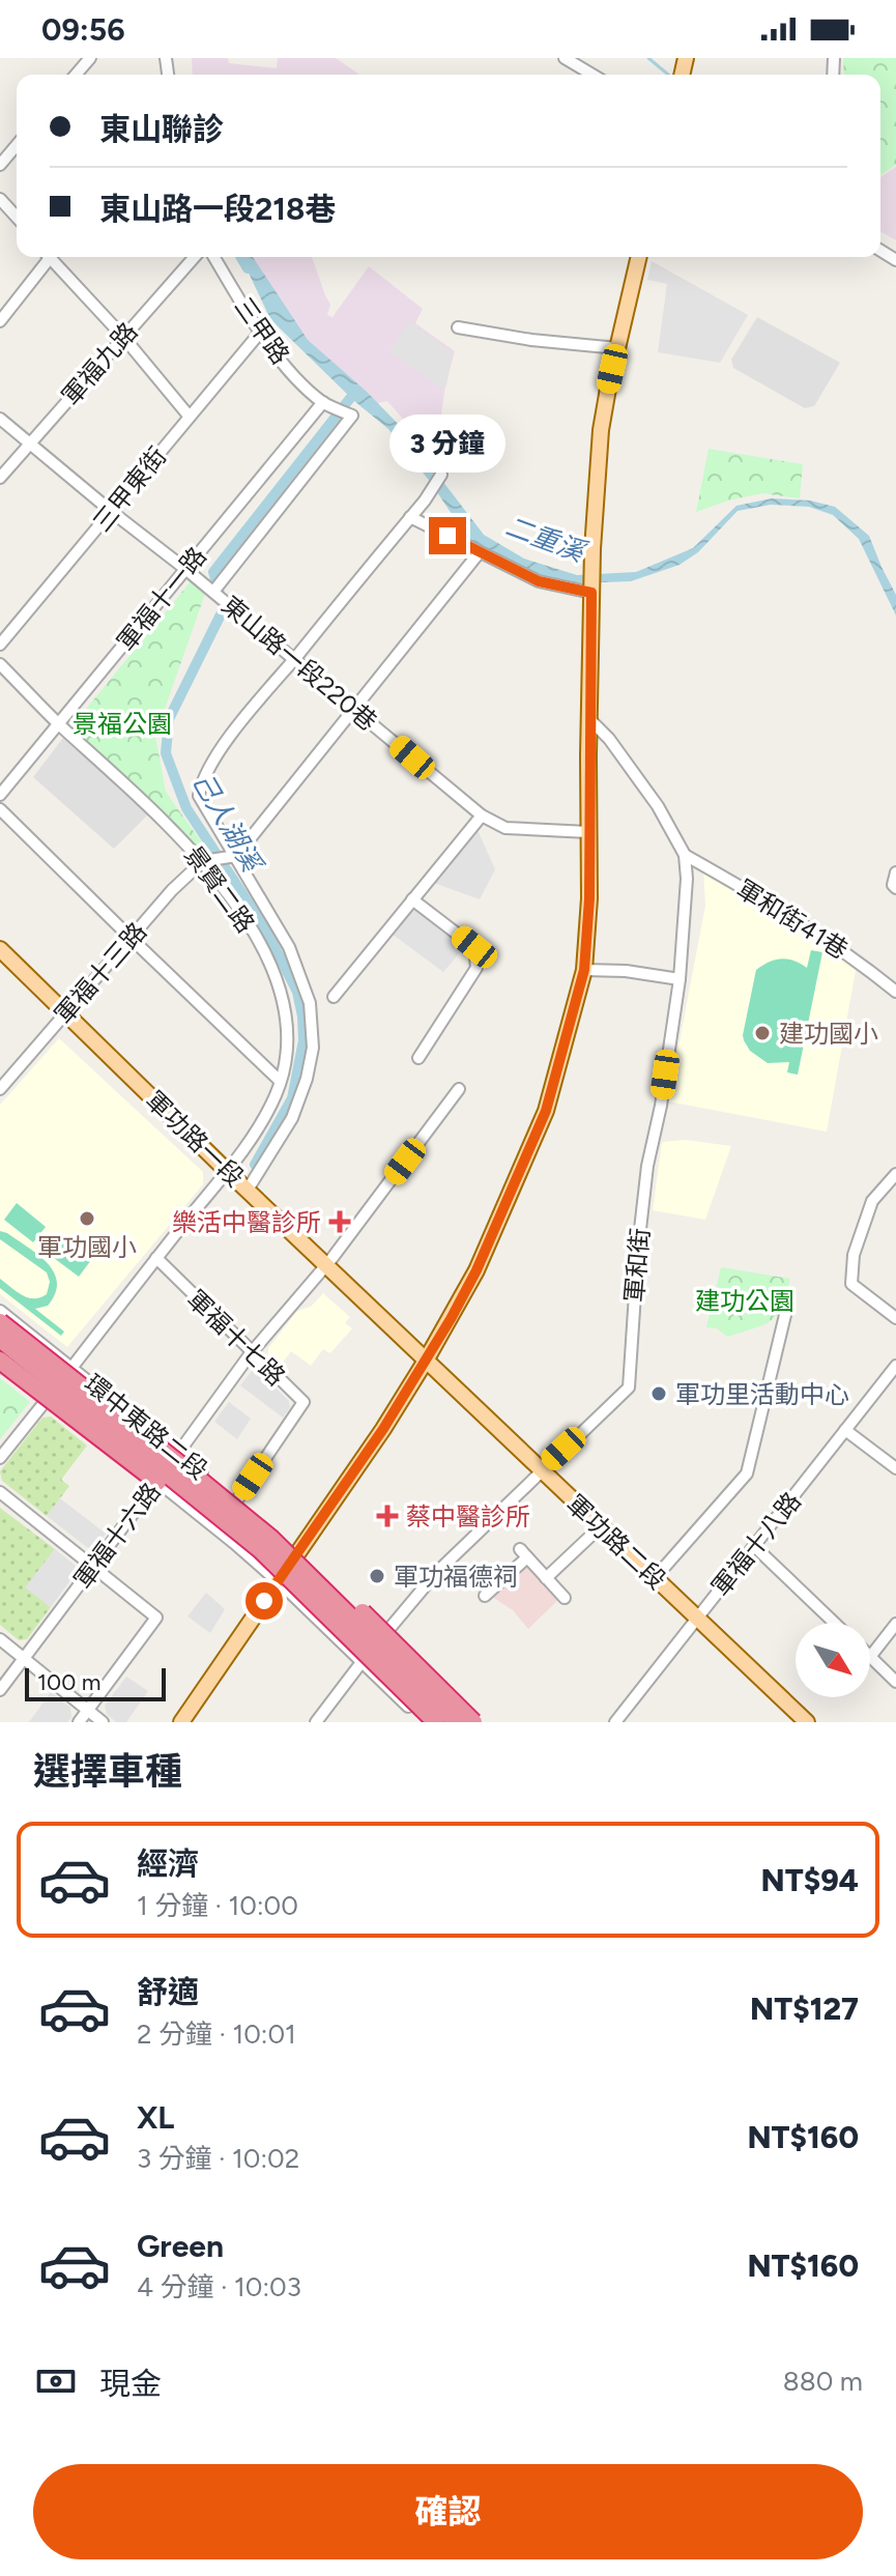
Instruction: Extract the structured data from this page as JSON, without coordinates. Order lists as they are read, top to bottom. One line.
{"streets":{"main road":["軍功路一段","軍功路二段"],"street":["三甲路","軍福九路","三甲東街","軍福十一路","東山路一段220巷","景賢二路","軍和街41巷","軍福十三路","軍和街","軍福十七路","環中東路二段","軍福十六路","軍福十八路"]},"crossings":[["三甲路","三甲東街"],["三甲路","軍福十一路"],["三甲路","東山路一段220巷"],["軍福九路","東山路一段220巷"],["三甲東街","東山路一段220巷"],["軍福十一路","東山路一段220巷"],["軍福十一路","景賢二路"],["景賢二路","軍福十三路"],["景賢二路","軍功路一段"],["景賢二路","軍福十七路"],["景賢二路","環中東路二段"],["軍和街41巷","軍和街"],["軍福十三路","軍功路一段"],["軍功路一段","軍福十六路"],["軍功路一段","軍功路二段"],["軍和街","環中東路二段"],["軍和街","軍功路二段"],["軍福十七路","環中東路二段"],["軍福十七路","軍福十六路"],["環中東路二段","軍福十六路"],["軍功路二段","軍福十八路"]],"water":["二重溪","己人湖溪"],"parks":["景福公園","建功公園"],"places":{"other":["建功國小","軍功國小","軍功里活動中心","軍功福德祠"],"health":["樂活中醫診所","蔡中醫診所"]},"scale_bar":"100 m","north":"bottom right","page":{"status":"09:56","banner":["東山聯診","東山路一段218巷"],"bubble":"3 分鐘","scale":"100 m","heading":"選擇車種","list":[{"name":"經濟","note":"1 分鐘 · 10:00","value":"NT$94"},{"name":"舒適","note":"2 分鐘 · 10:01","value":"NT$127"},{"name":"XL","note":"3 分鐘 · 10:02","value":"NT$160"},{"name":"Green","note":"4 分鐘 · 10:03","value":"NT$160"}],"pay":["現金","880 m"],"buttons":"確認"}}
